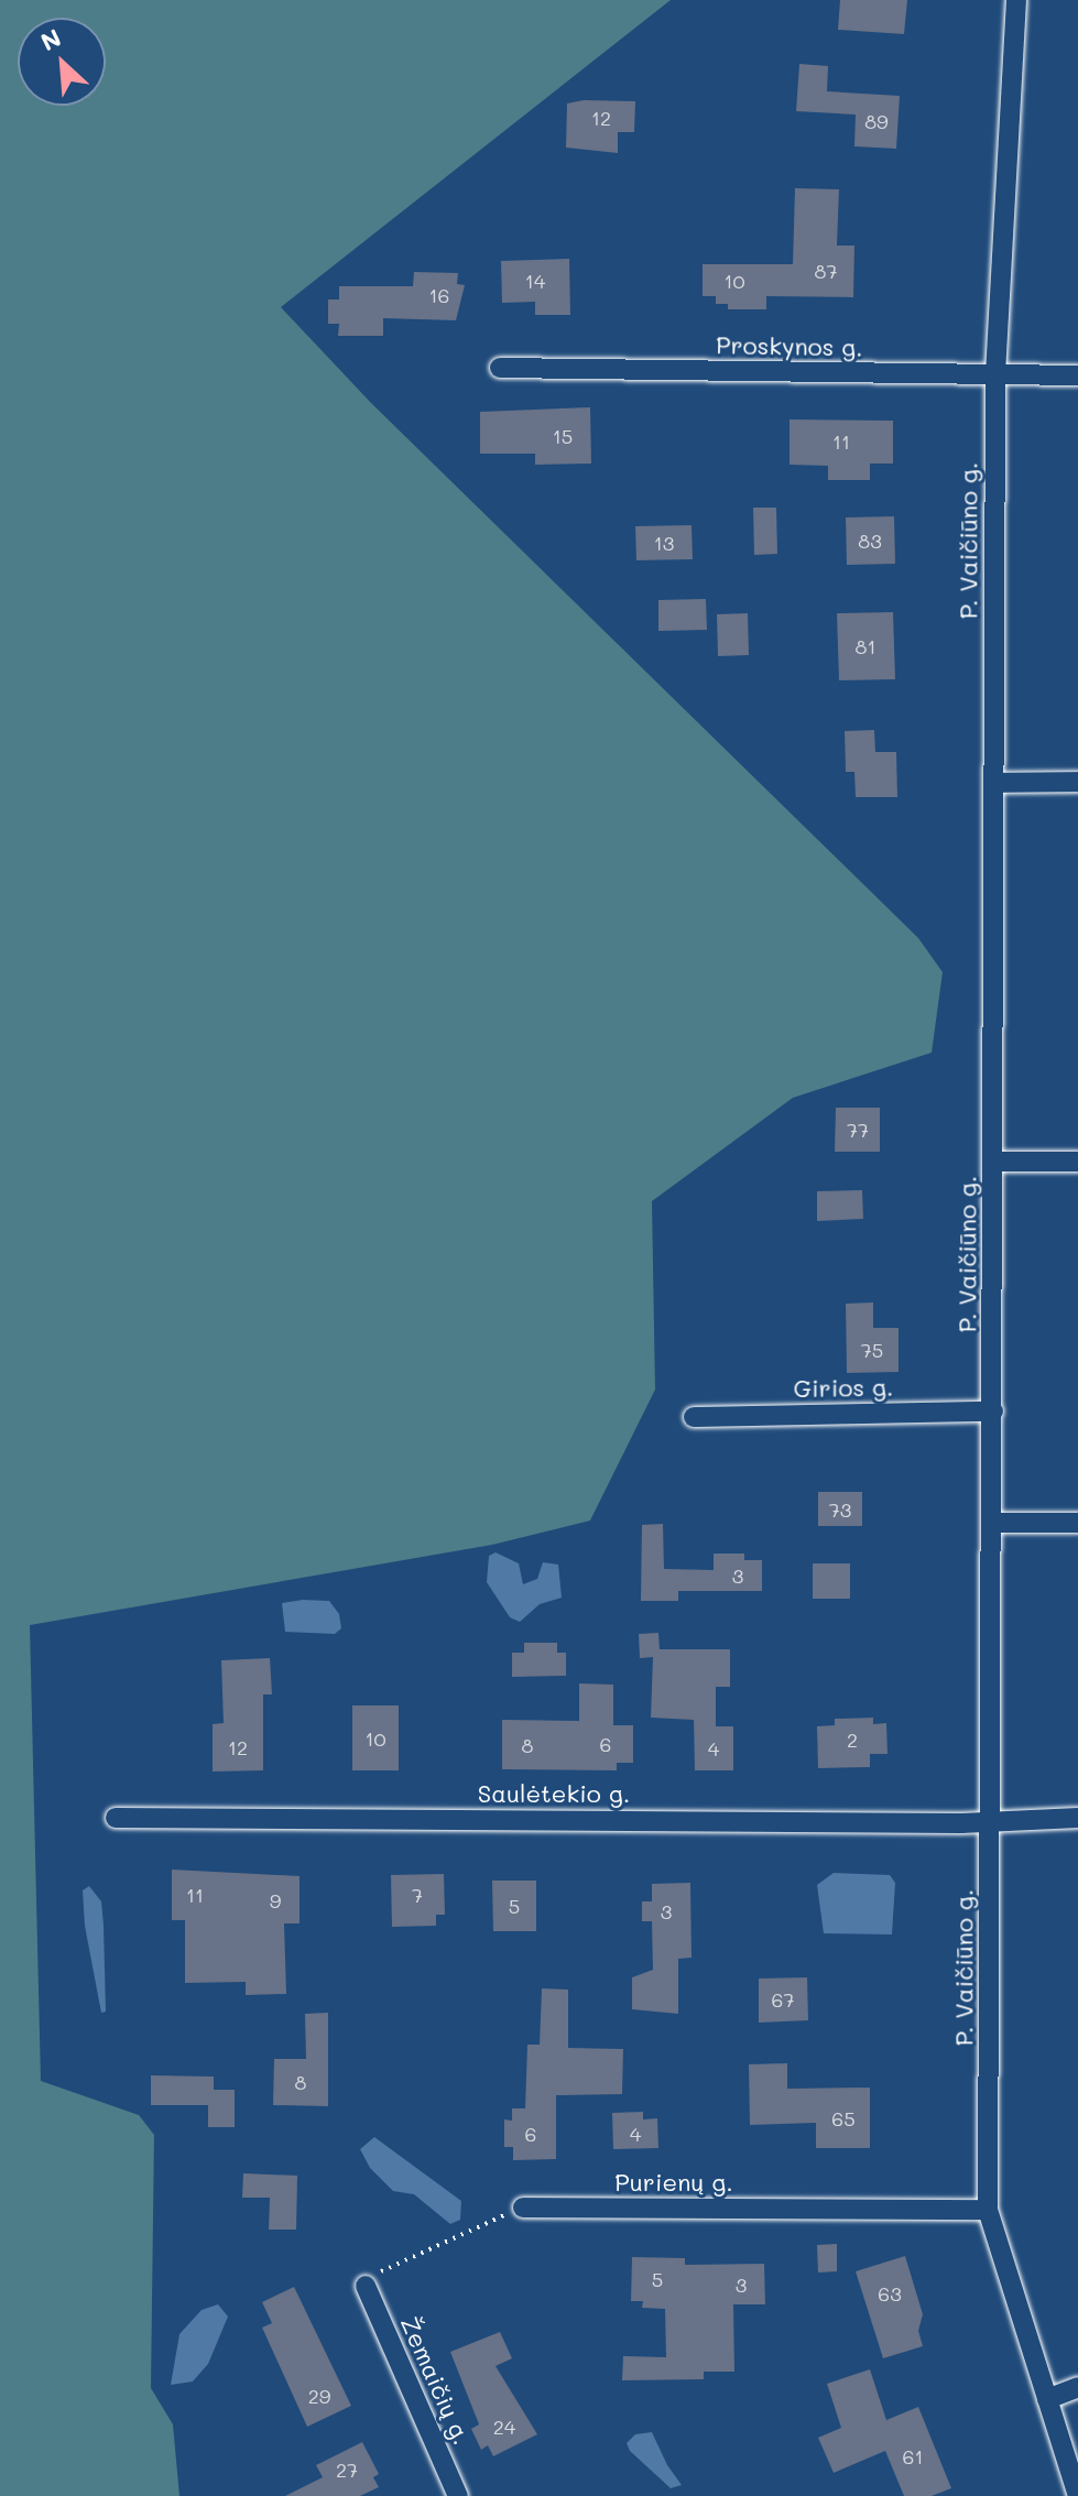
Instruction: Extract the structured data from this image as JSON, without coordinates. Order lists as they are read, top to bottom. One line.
{"streets":{"street":["Proskynos g.","P. Vaičiūno g.","Girios g.","Saulėtekio g.","Purienų g.","Žemaičių g."]},"crossings":[["Proskynos g.","P. Vaičiūno g."],["P. Vaičiūno g.","Girios g."],["P. Vaičiūno g.","Saulėtekio g."],["P. Vaičiūno g.","Purienų g."]],"house_numbers":["12","89","87","14","10","16","15","11","83","13","81","77","75","73","3","10","2","6","8","12","4","11","7","9","5","3","67","8","65","6","4","5","3","63","29","24","61","27"],"north":"top left"}
